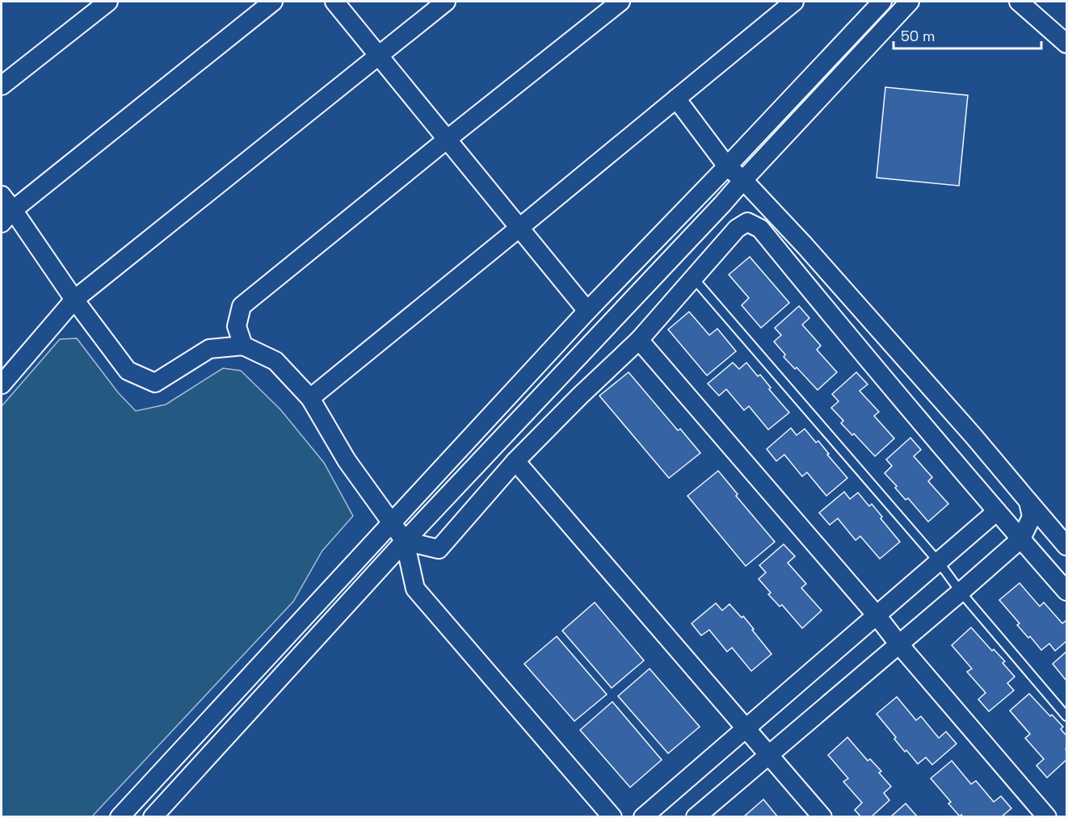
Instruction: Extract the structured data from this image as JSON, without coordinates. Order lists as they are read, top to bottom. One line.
{"scale_bar":"50 m"}
